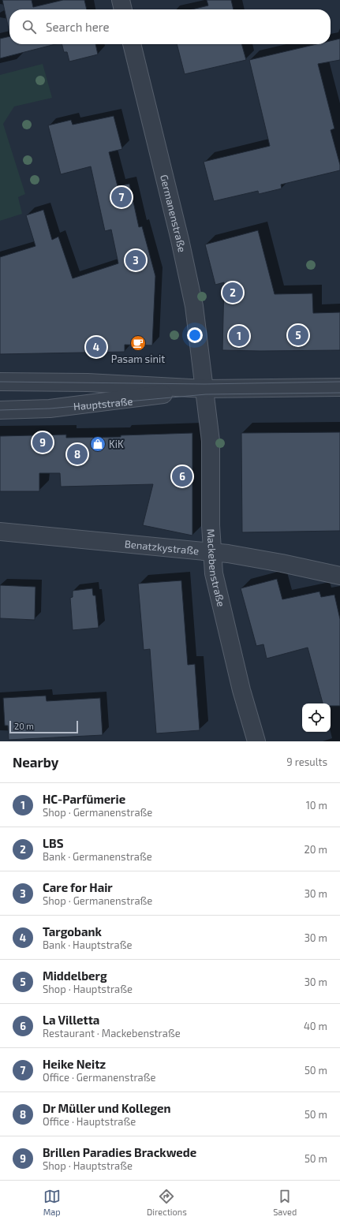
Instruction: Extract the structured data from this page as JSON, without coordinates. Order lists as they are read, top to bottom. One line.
{"streets":{"street":["Germanenstraße","Hauptstraße","Benatzkystraße","Mackebenstraße"]},"crossings":[["Germanenstraße","Hauptstraße"],["Germanenstraße","Mackebenstraße"],["Hauptstraße","Mackebenstraße"],["Benatzkystraße","Mackebenstraße"]],"places":{"cafe":["Pasam sinit"],"shop":["KiK"]},"scale_bar":"20 m","page":{"search":"Search here","pins":["7","3","2","5","1","4","9","8","6"],"scale":"20 m","heading":["Nearby","9 results"],"list":[{"mark":"1","name":"HC-Parfümerie","note":"Shop · Germanenstraße","value":"10 m"},{"mark":"2","name":"LBS","note":"Bank · Germanenstraße","value":"20 m"},{"mark":"3","name":"Care for Hair","note":"Shop · Germanenstraße","value":"30 m"},{"mark":"4","name":"Targobank","note":"Bank · Hauptstraße","value":"30 m"},{"mark":"5","name":"Middelberg","note":"Shop · Hauptstraße","value":"30 m"},{"mark":"6","name":"La Villetta","note":"Restaurant · Mackebenstraße","value":"40 m"},{"mark":"7","name":"Heike Neitz","note":"Office · Germanenstraße","value":"50 m"},{"mark":"8","name":"Dr Müller und Kollegen","note":"Office · Hauptstraße","value":"50 m"},{"mark":"9","name":"Brillen Paradies Brackwede","note":"Shop · Hauptstraße","value":"50 m"}],"nav":["Map","Directions","Saved"]}}
